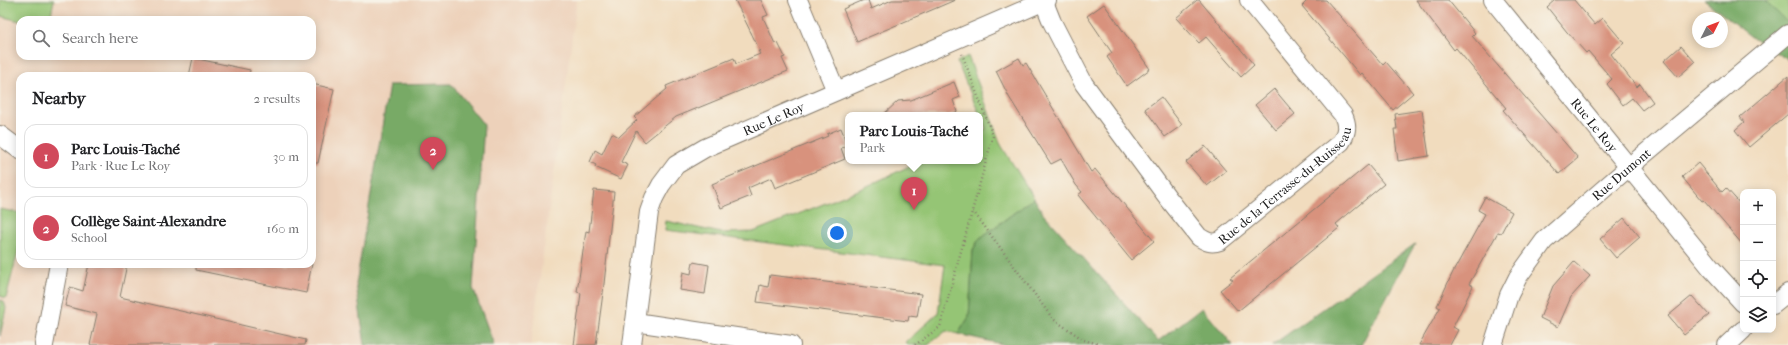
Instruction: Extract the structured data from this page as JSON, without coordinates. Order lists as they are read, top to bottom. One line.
{"streets":{"street":["Rue Le Roy","Rue Dumont","Rue de la Terrasse-du-Ruisseau"]},"crossings":[["Rue Le Roy","Rue Dumont"],["Rue Le Roy","Rue de la Terrasse-du-Ruisseau"]],"north":"top right","page":{"search":"Search here","heading":["Nearby","2 results"],"popup":["Parc Louis-Taché","Park"],"list":[{"mark":"1","name":"Parc Louis-Taché","note":"Park · Rue Le Roy","value":"30 m"},{"mark":"2","name":"Collège Saint-Alexandre","note":"School","value":"160 m"}],"pins":["2","1"],"map_buttons":["+","−"]}}
